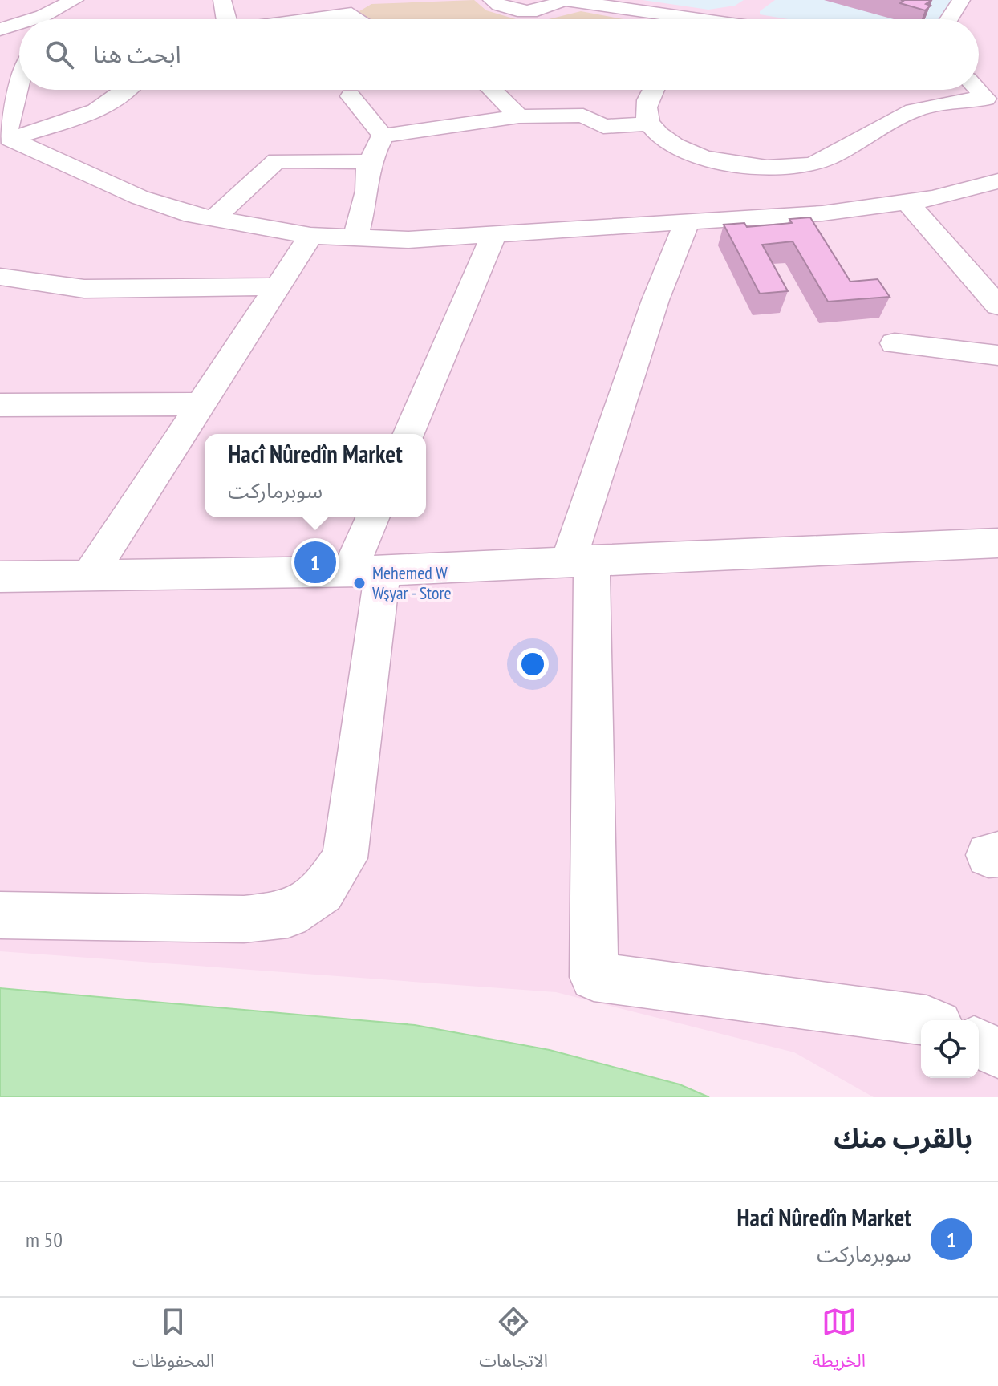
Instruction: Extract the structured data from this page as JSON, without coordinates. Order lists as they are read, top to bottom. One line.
{"places":["Mehemed W Wşyar - Store"],"page":{"search":"ابحث هنا","popup":["Hacî Nûredîn Market","سوبرماركت"],"pins":"1","heading":"بالقرب منك","list":[{"mark":"1","name":"Hacî Nûredîn Market","note":"سوبرماركت","value":"50 m"}],"nav":["الخريطة","الاتجاهات","المحفوظات"]}}
